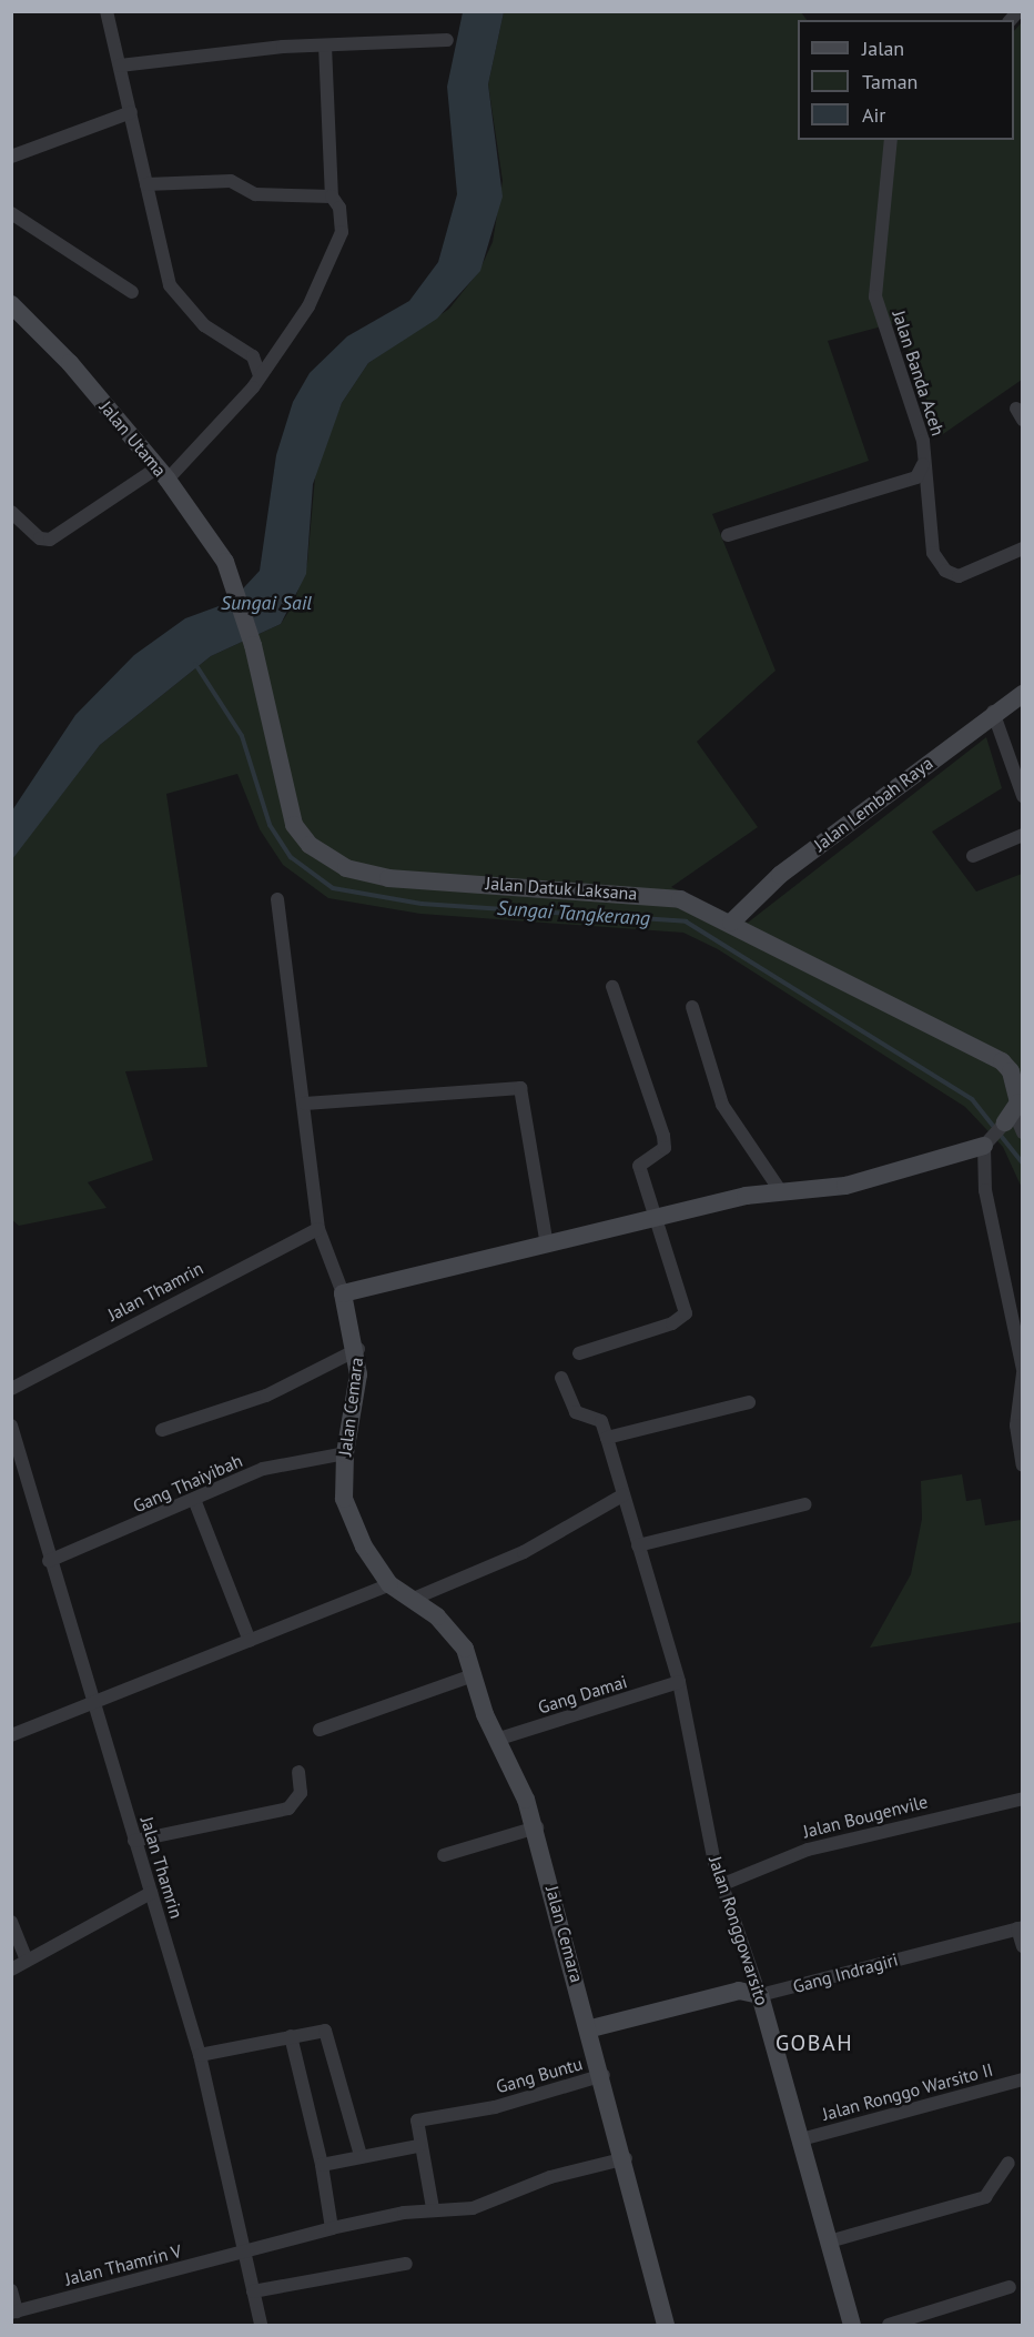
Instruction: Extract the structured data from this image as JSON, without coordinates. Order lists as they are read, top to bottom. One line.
{"streets":{"street":["Jalan Banda Aceh","Jalan Utama","Jalan Lembah Raya","Jalan Datuk Laksana","Jalan Thamrin","Jalan Cemara","Gang Thaiyibah","Gang Damai","Jalan Bougenvile","Jalan Ronggowarsito","Gang Indragiri","Gang Buntu","Jalan Ronggo Warsito II","Jalan Thamrin V"]},"crossings":[["Jalan Utama","Jalan Datuk Laksana"],["Jalan Lembah Raya","Jalan Datuk Laksana"],["Jalan Thamrin","Jalan Cemara"],["Jalan Thamrin","Gang Thaiyibah"],["Jalan Thamrin","Jalan Thamrin V"],["Jalan Cemara","Gang Thaiyibah"],["Jalan Cemara","Gang Damai"],["Jalan Cemara","Gang Indragiri"],["Jalan Cemara","Gang Buntu"],["Jalan Cemara","Jalan Thamrin V"],["Gang Damai","Jalan Ronggowarsito"],["Jalan Bougenvile","Jalan Ronggowarsito"],["Jalan Ronggowarsito","Gang Indragiri"],["Jalan Ronggowarsito","Jalan Ronggo Warsito II"],["Gang Buntu","Jalan Thamrin V"]],"districts":["GOBAH"],"water":["Sungai Sail","Sungai Tangkerang"],"legend":["Jalan","Taman","Air"]}
